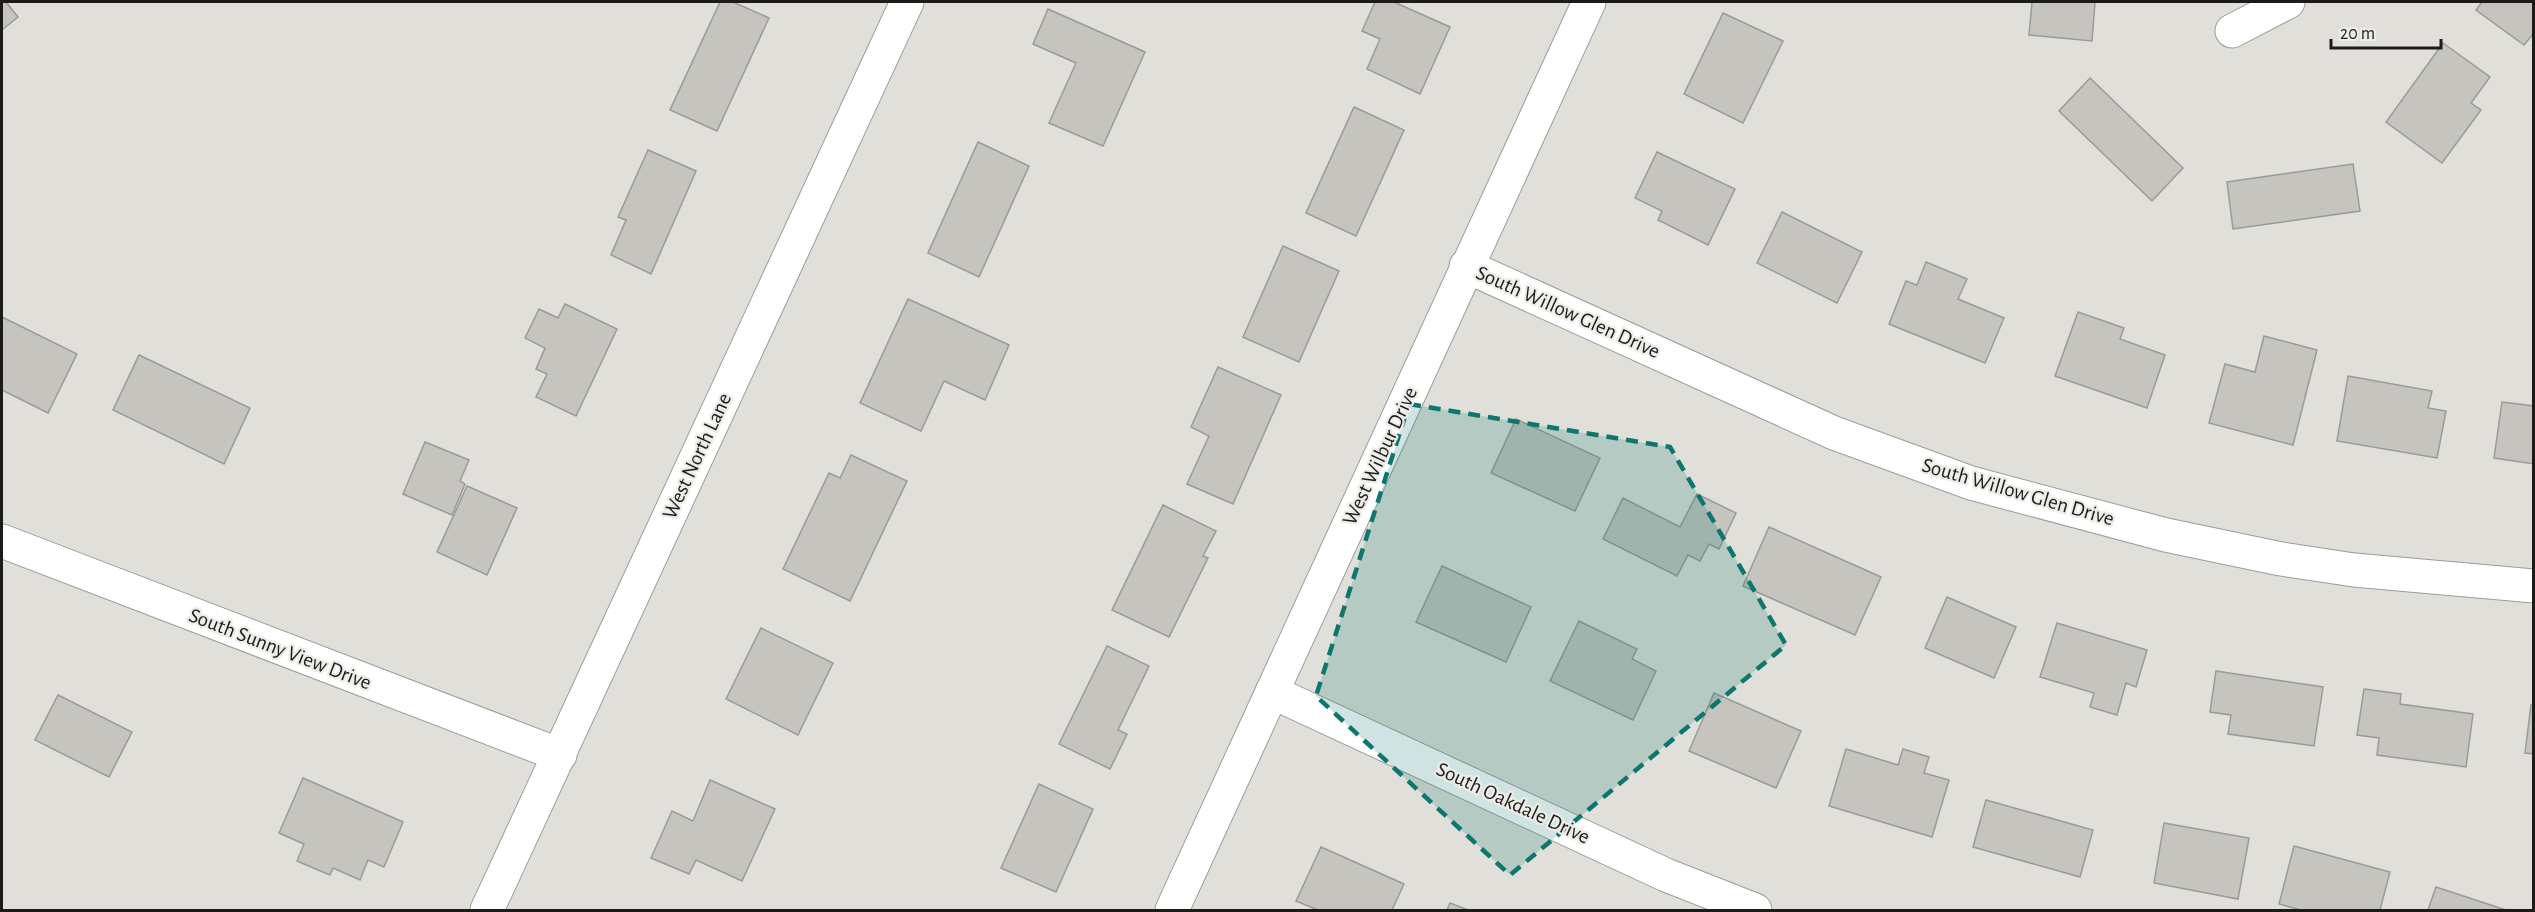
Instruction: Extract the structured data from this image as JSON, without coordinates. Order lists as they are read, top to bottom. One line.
{"streets":{"street":["South Willow Glen Drive","West North Lane","West Wilbur Drive","South Sunny View Drive","South Oakdale Drive"]},"crossings":[["South Willow Glen Drive","West Wilbur Drive"],["West North Lane","South Sunny View Drive"],["West Wilbur Drive","South Oakdale Drive"]],"scale_bar":"20 m"}
